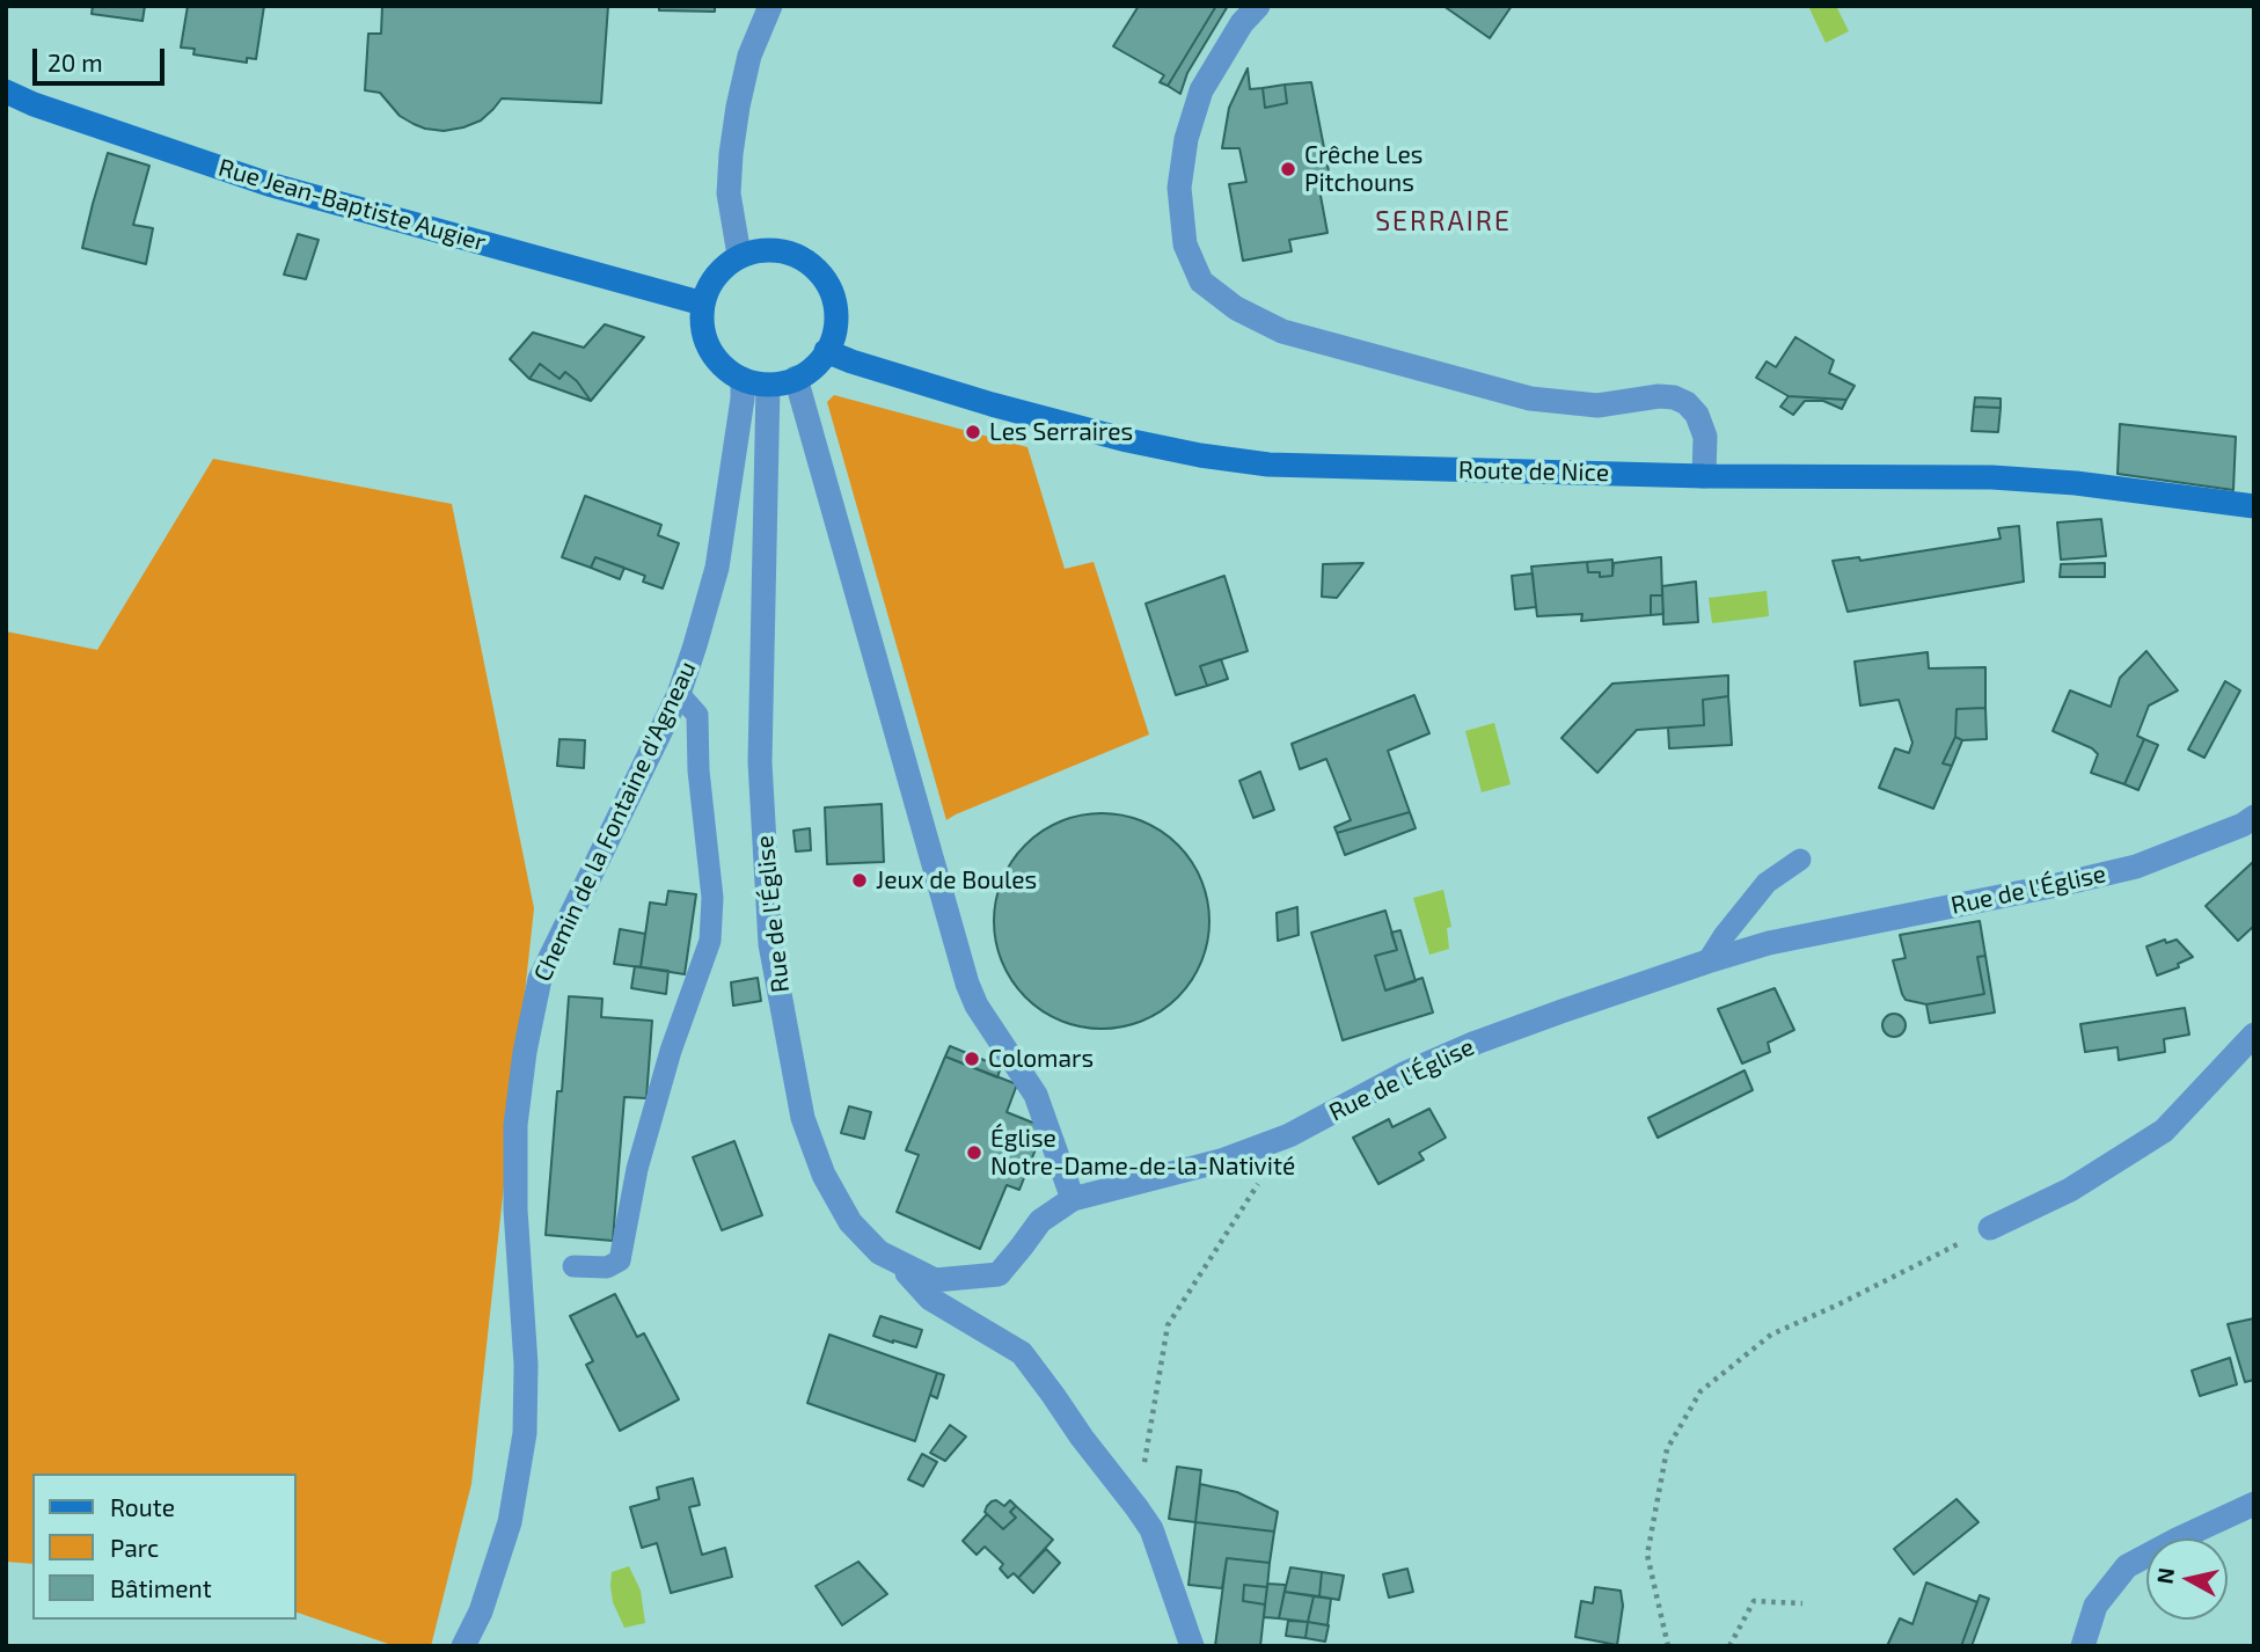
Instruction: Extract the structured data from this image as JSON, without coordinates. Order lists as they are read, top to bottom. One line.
{"streets":{"main road":["Rue Jean-Baptiste Augier","Route de Nice"],"street":["Chemin de la Fontaine d'Agneau","Rue de l'Église"]},"crossings":[["Rue Jean-Baptiste Augier","Route de Nice"],["Rue Jean-Baptiste Augier","Chemin de la Fontaine d'Agneau"],["Rue Jean-Baptiste Augier","Rue de l'Église"],["Route de Nice","Chemin de la Fontaine d'Agneau"],["Route de Nice","Rue de l'Église"],["Chemin de la Fontaine d'Agneau","Rue de l'Église"]],"districts":["SERRAIRE"],"places":["Crêche Les Pitchouns","Les Serraires","Jeux de Boules","Colomars","Église Notre-Dame-de-la-Nativité"],"legend":["Route","Parc","Bâtiment"],"scale_bar":"20 m","north":"left"}
